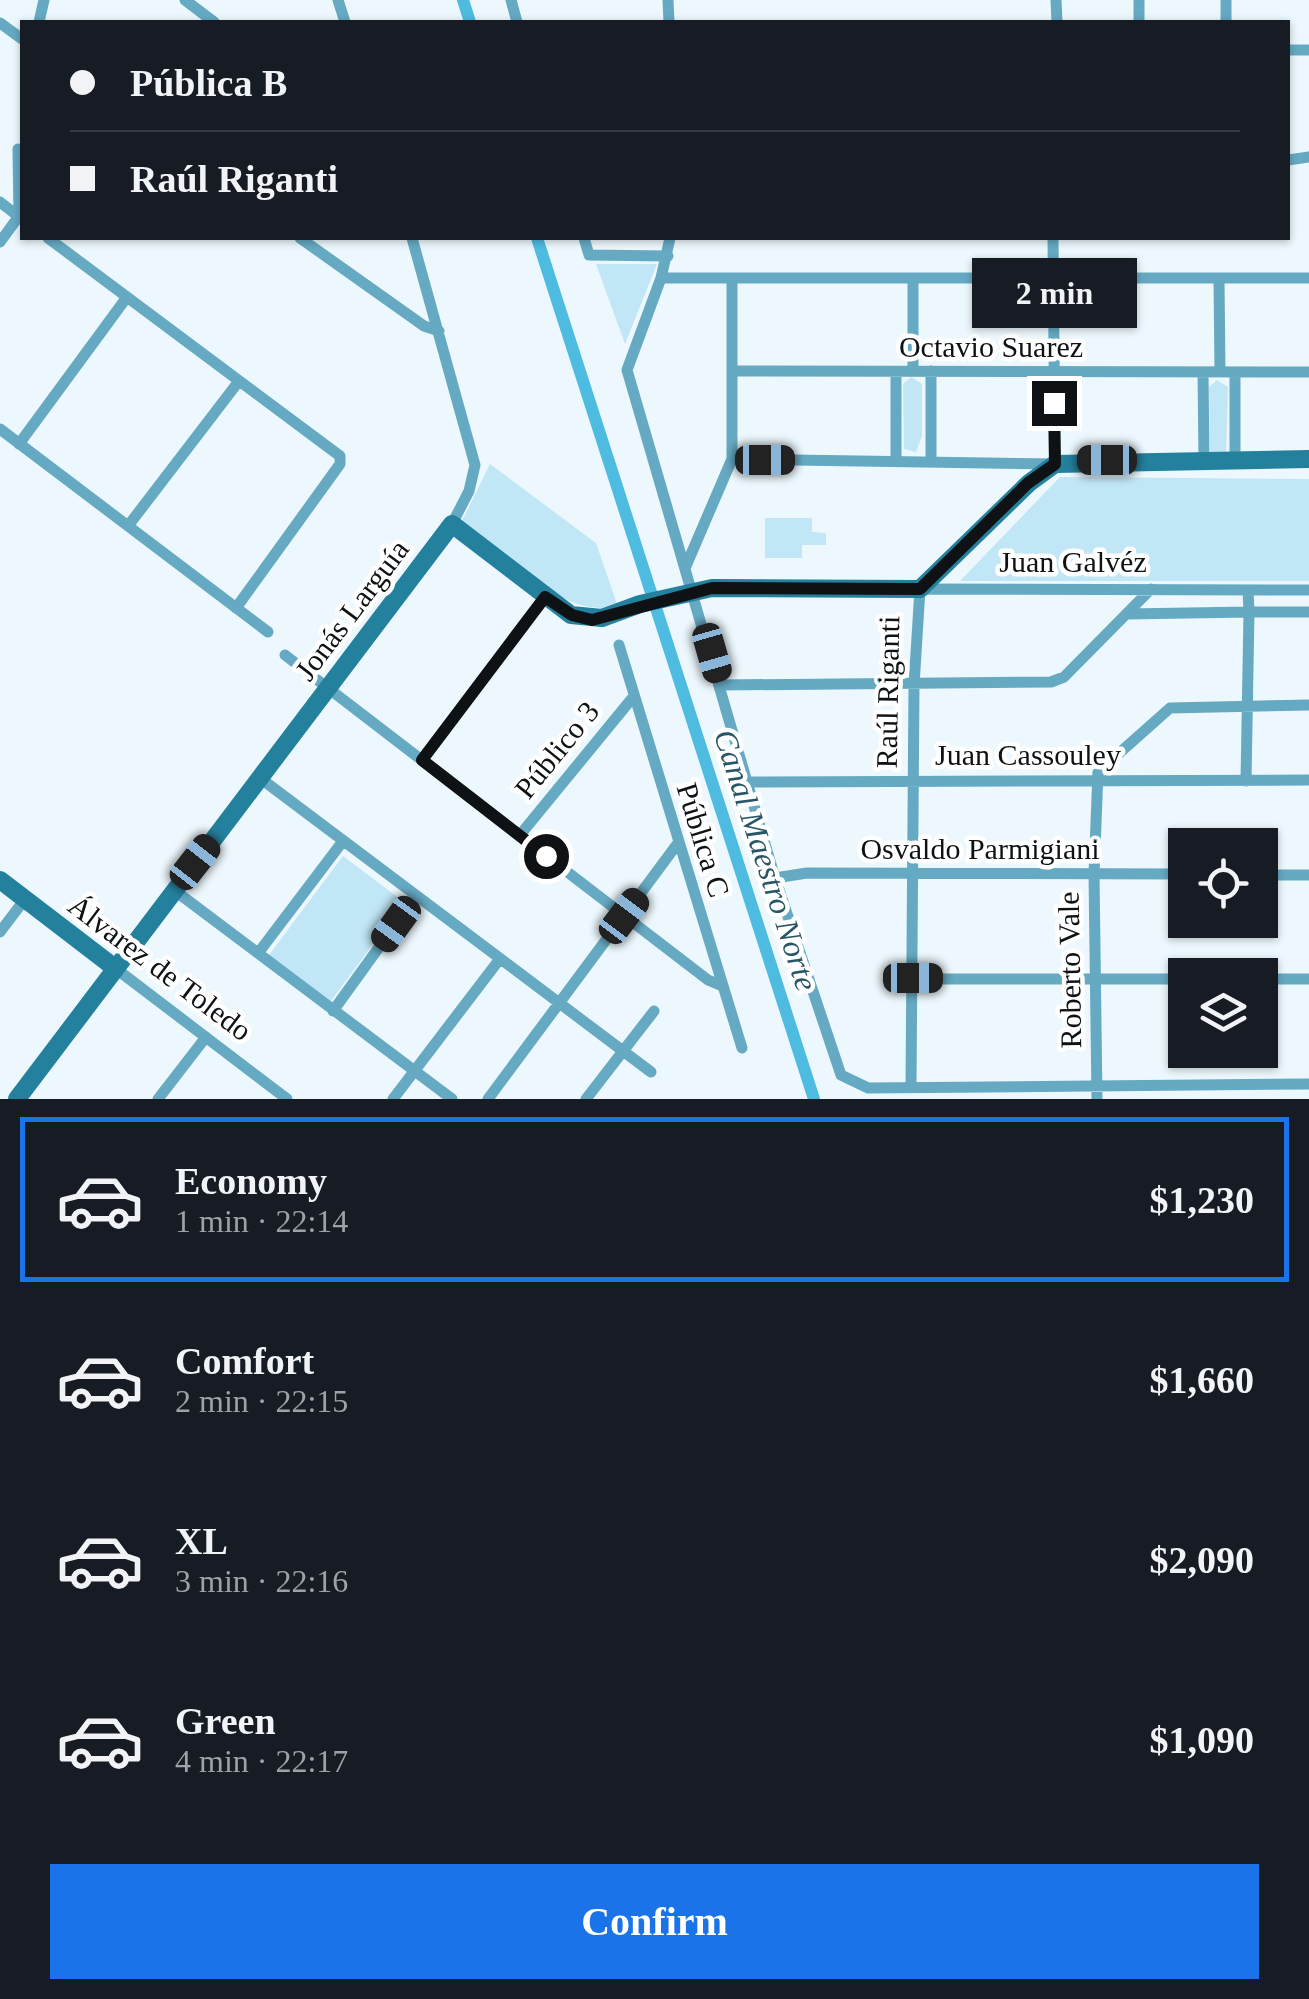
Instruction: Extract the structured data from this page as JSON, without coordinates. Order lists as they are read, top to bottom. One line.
{"streets":{"main road":["Juan Galvéz","Jonás Larguía","Raúl Riganti","Álvarez de Toledo"],"street":["Octavio Suarez","Público 3","Juan Cassouley","Pública C","Osvaldo Parmigiani","Roberto Vale"]},"crossings":[["Juan Galvéz","Jonás Larguía"],["Juan Galvéz","Raúl Riganti"],["Jonás Larguía","Álvarez de Toledo"],["Raúl Riganti","Juan Cassouley"],["Raúl Riganti","Osvaldo Parmigiani"],["Público 3","Pública C"],["Juan Cassouley","Roberto Vale"],["Osvaldo Parmigiani","Roberto Vale"]],"water":["Canal Maestro Norte"],"page":{"banner":["Pública B","Raúl Riganti"],"bubble":"2 min","list":[{"name":"Economy","note":"1 min · 22:14","value":"$1,230"},{"name":"Comfort","note":"2 min · 22:15","value":"$1,660"},{"name":"XL","note":"3 min · 22:16","value":"$2,090"},{"name":"Green","note":"4 min · 22:17","value":"$1,090"}],"buttons":"Confirm"}}
